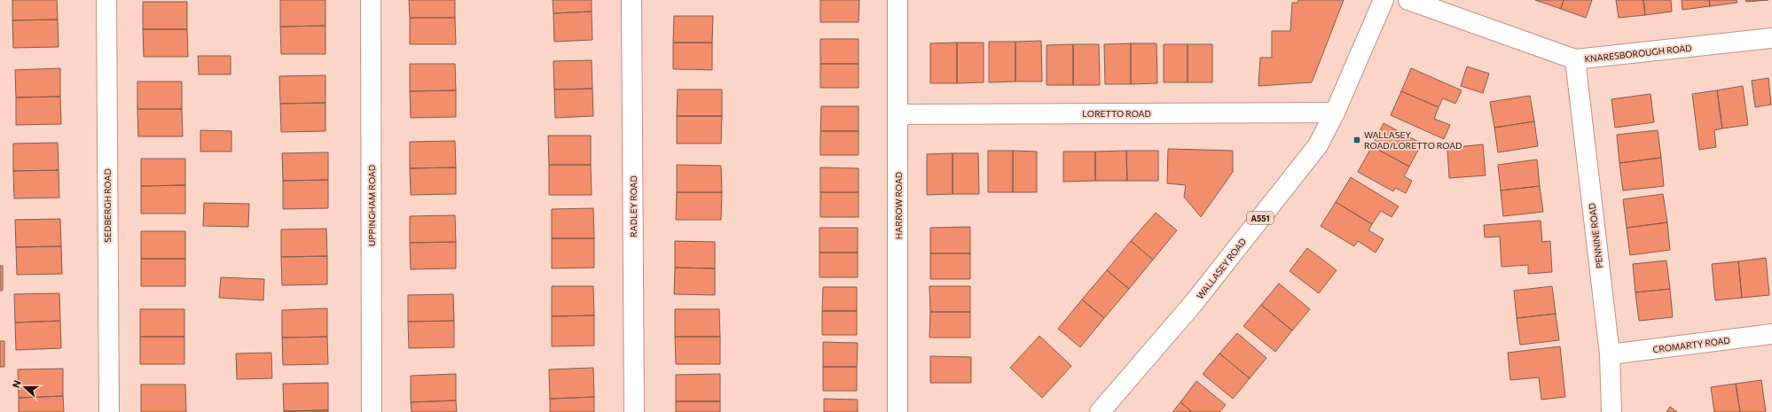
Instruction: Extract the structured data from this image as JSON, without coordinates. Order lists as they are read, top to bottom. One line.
{"streets":{"street":["KNARESBOROUGH ROAD","LORETTO ROAD","SEDBERGH ROAD","UPPINGHAM ROAD","HARROW ROAD","RADLEY ROAD","A551","PENNINE ROAD","WALLASEY ROAD","CROMARTY ROAD"]},"crossings":[["KNARESBOROUGH ROAD","PENNINE ROAD"],["LORETTO ROAD","HARROW ROAD"],["LORETTO ROAD","WALLASEY ROAD"],["PENNINE ROAD","CROMARTY ROAD"]],"places":{"transit":["WALLASEY ROAD/LORETTO ROAD"]},"north":"left"}
